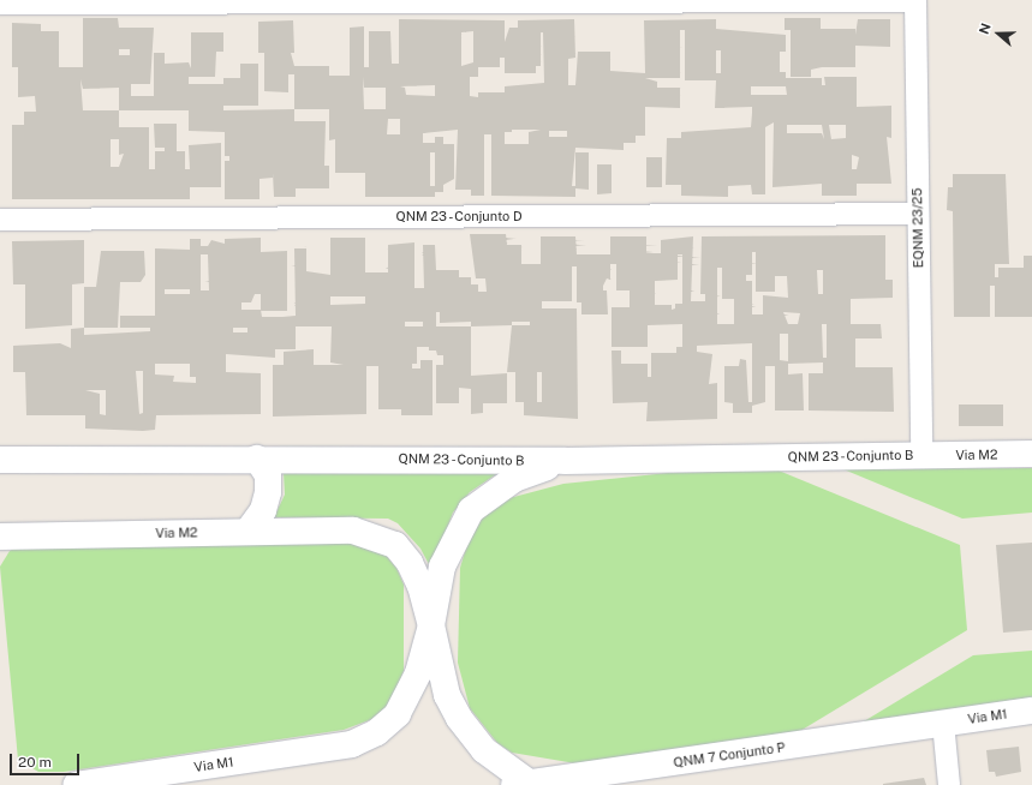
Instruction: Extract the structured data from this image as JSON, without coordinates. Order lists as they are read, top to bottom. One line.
{"streets":{"main road":["Via M2","QNM 23 - Conjunto B","Via M1","QNM 7 Conjunto P"],"street":["QNM 23 - Conjunto D","EQNM 23/25"]},"crossings":[["QNM 23 - Conjunto D","EQNM 23/25"],["EQNM 23/25","Via M2"],["EQNM 23/25","QNM 23 - Conjunto B"],["Via M2","QNM 23 - Conjunto B"],["Via M2","Via M1"],["Via M2","QNM 7 Conjunto P"],["QNM 23 - Conjunto B","Via M1"],["Via M1","QNM 7 Conjunto P"]],"scale_bar":"20 m","north":"left"}
